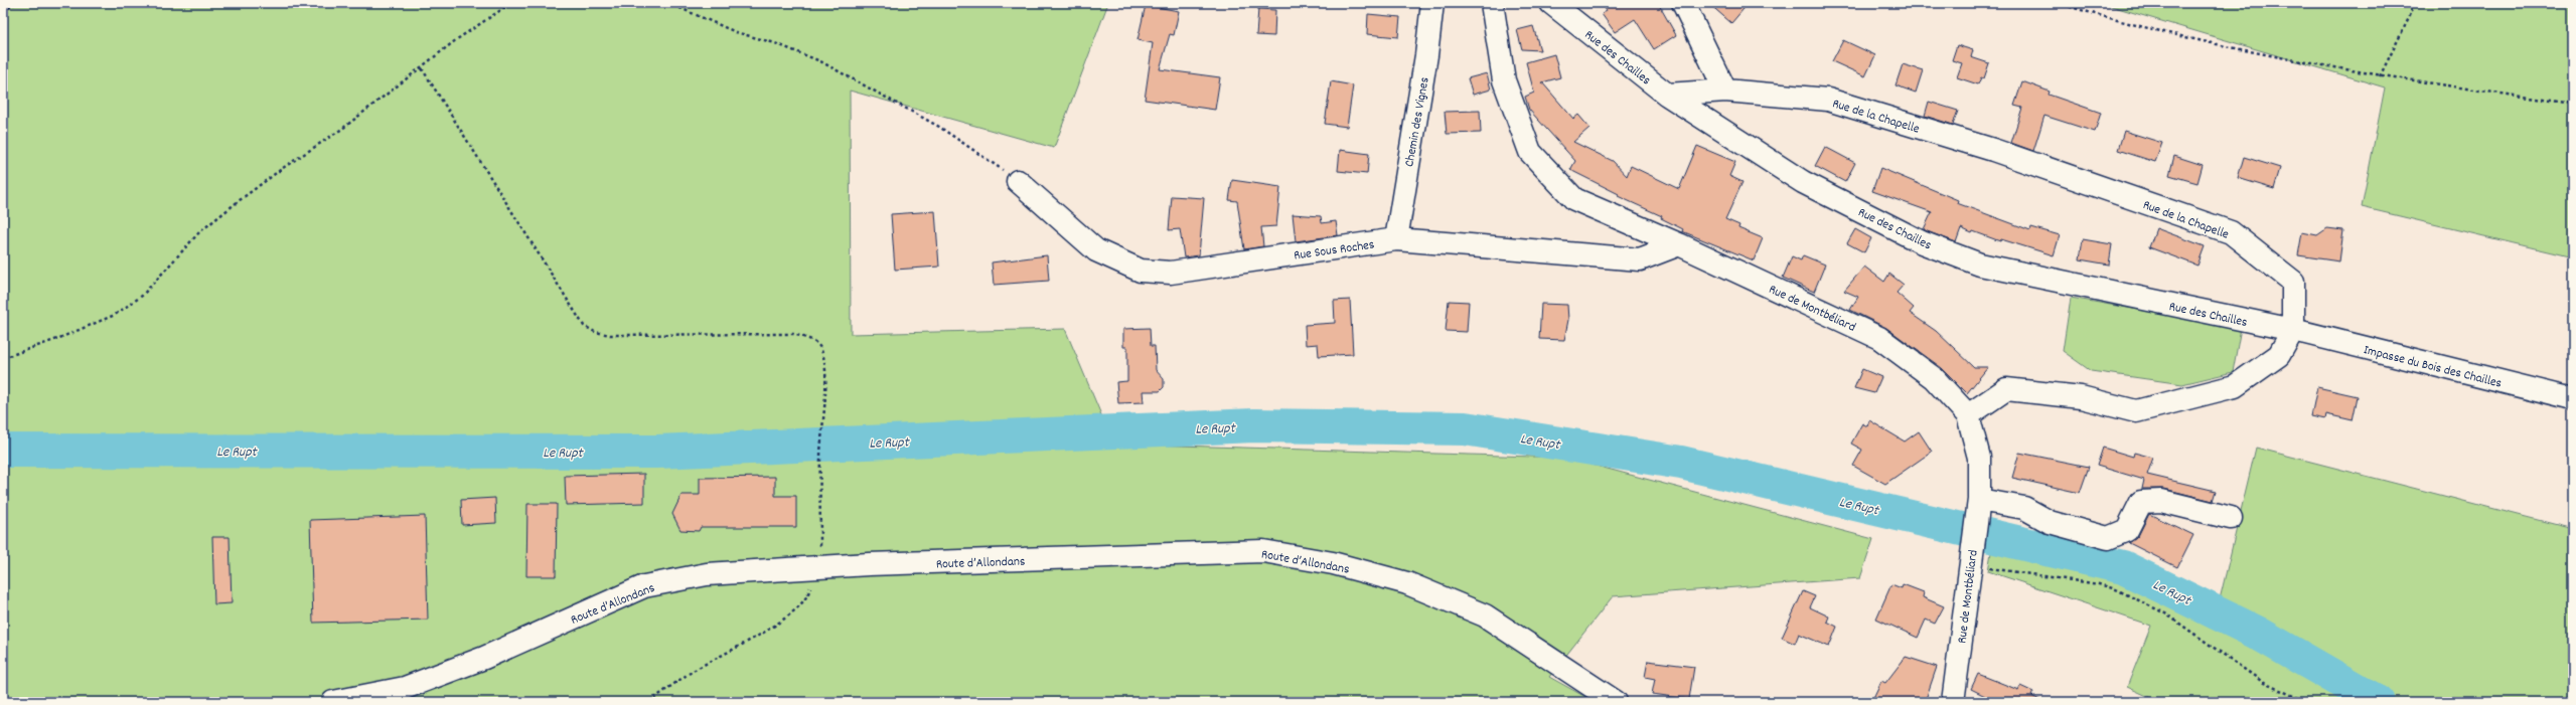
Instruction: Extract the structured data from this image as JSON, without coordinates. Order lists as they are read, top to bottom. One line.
{"streets":{"street":["Rue des Chailles","Rue de la Chapelle","Chemin des Vignes","Rue Sous Roches","Rue de Montbéliard","Impasse du Bois des Chailles","Route d’Allondans"]},"crossings":[["Rue des Chailles","Rue de la Chapelle"],["Rue des Chailles","Impasse du Bois des Chailles"],["Rue de la Chapelle","Rue de Montbéliard"],["Rue de la Chapelle","Impasse du Bois des Chailles"],["Chemin des Vignes","Rue Sous Roches"],["Rue Sous Roches","Rue de Montbéliard"]],"water":["Le Rupt"]}
